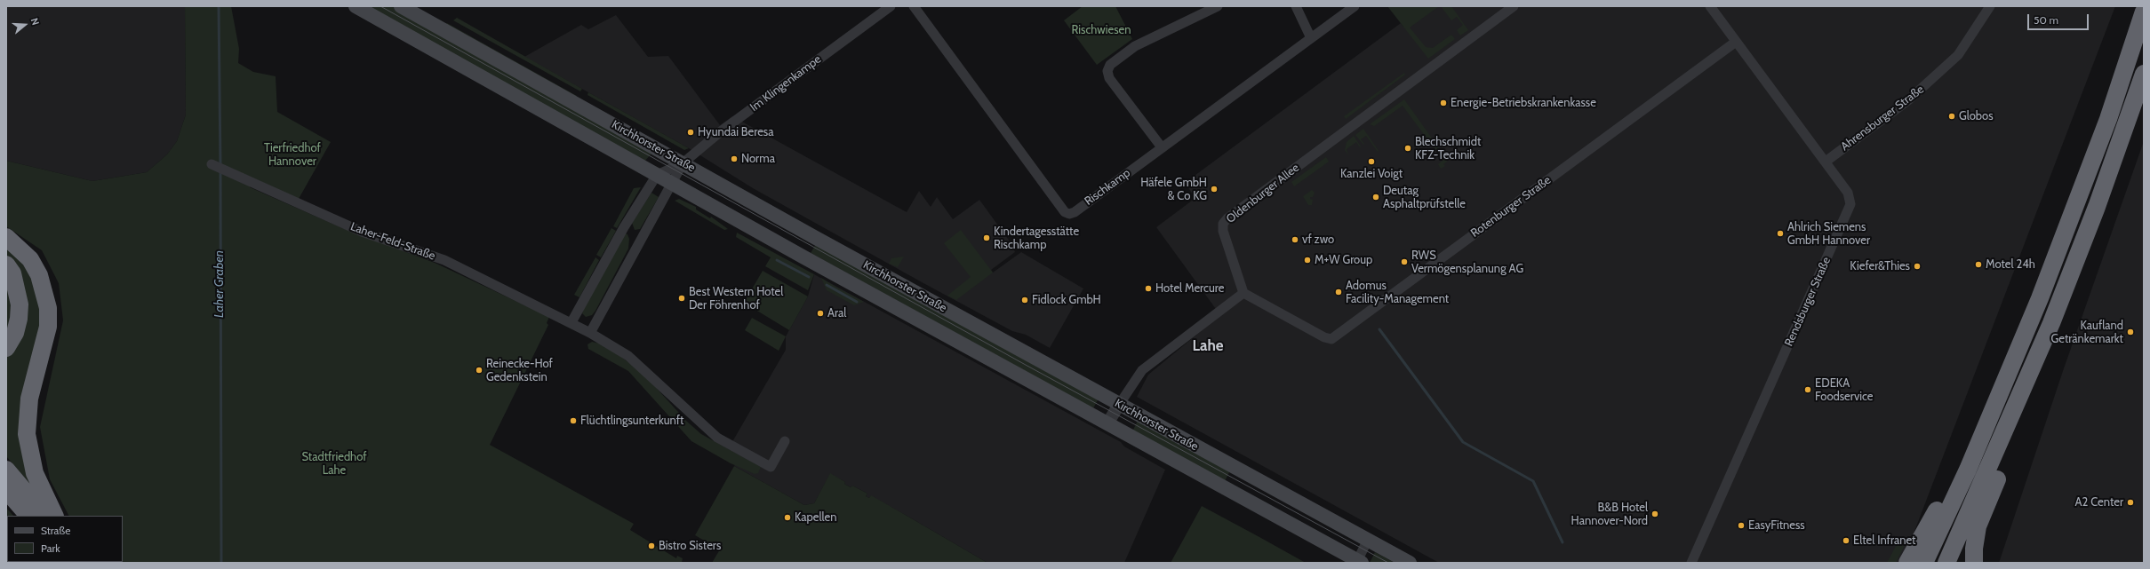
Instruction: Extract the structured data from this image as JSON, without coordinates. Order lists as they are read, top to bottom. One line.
{"streets":{"main road":["Kirchhorster Straße"],"street":["Im Klingenkampe","Ahrensburger Straße","Rischkamp","Oldenburger Allee","Rotenburger Straße","Laher-Feld-Straße","Rendsburger Straße"]},"crossings":[["Im Klingenkampe","Kirchhorster Straße"],["Ahrensburger Straße","Rendsburger Straße"],["Oldenburger Allee","Rotenburger Straße"],["Rotenburger Straße","Rendsburger Straße"]],"districts":["Lahe"],"water":["Laher Graben"],"parks":["Rischwiesen","Tierfriedhof Hannover","Stadtfriedhof Lahe"],"places":["Energie-Betriebskrankenkasse","Globos","Hyundai Beresa","Blechschmidt KFZ-Technik","Norma","Kanzlei Voigt","Häfele GmbH & Co KG","Deutag Asphaltprüfstelle","Ahlrich Siemens GmbH Hannover","Kindertagesstätte Rischkamp","vf zwo","M+W Group","RWS Vermögensplanung AG","Motel 24h","Kiefer&Thies","Hotel Mercure","Adomus Facility-Management","Best Western Hotel Der Föhrenhof","Fidlock GmbH","Aral","Kaufland Getränkemarkt","Reinecke-Hof Gedenkstein","EDEKA Foodservice","Flüchtlingsunterkunft","A2 Center","B&B Hotel Hannover-Nord","Kapellen","EasyFitness","Eltel Infranet","Bistro Sisters"],"legend":["Straße","Park"],"scale_bar":"50 m","north":"right"}
